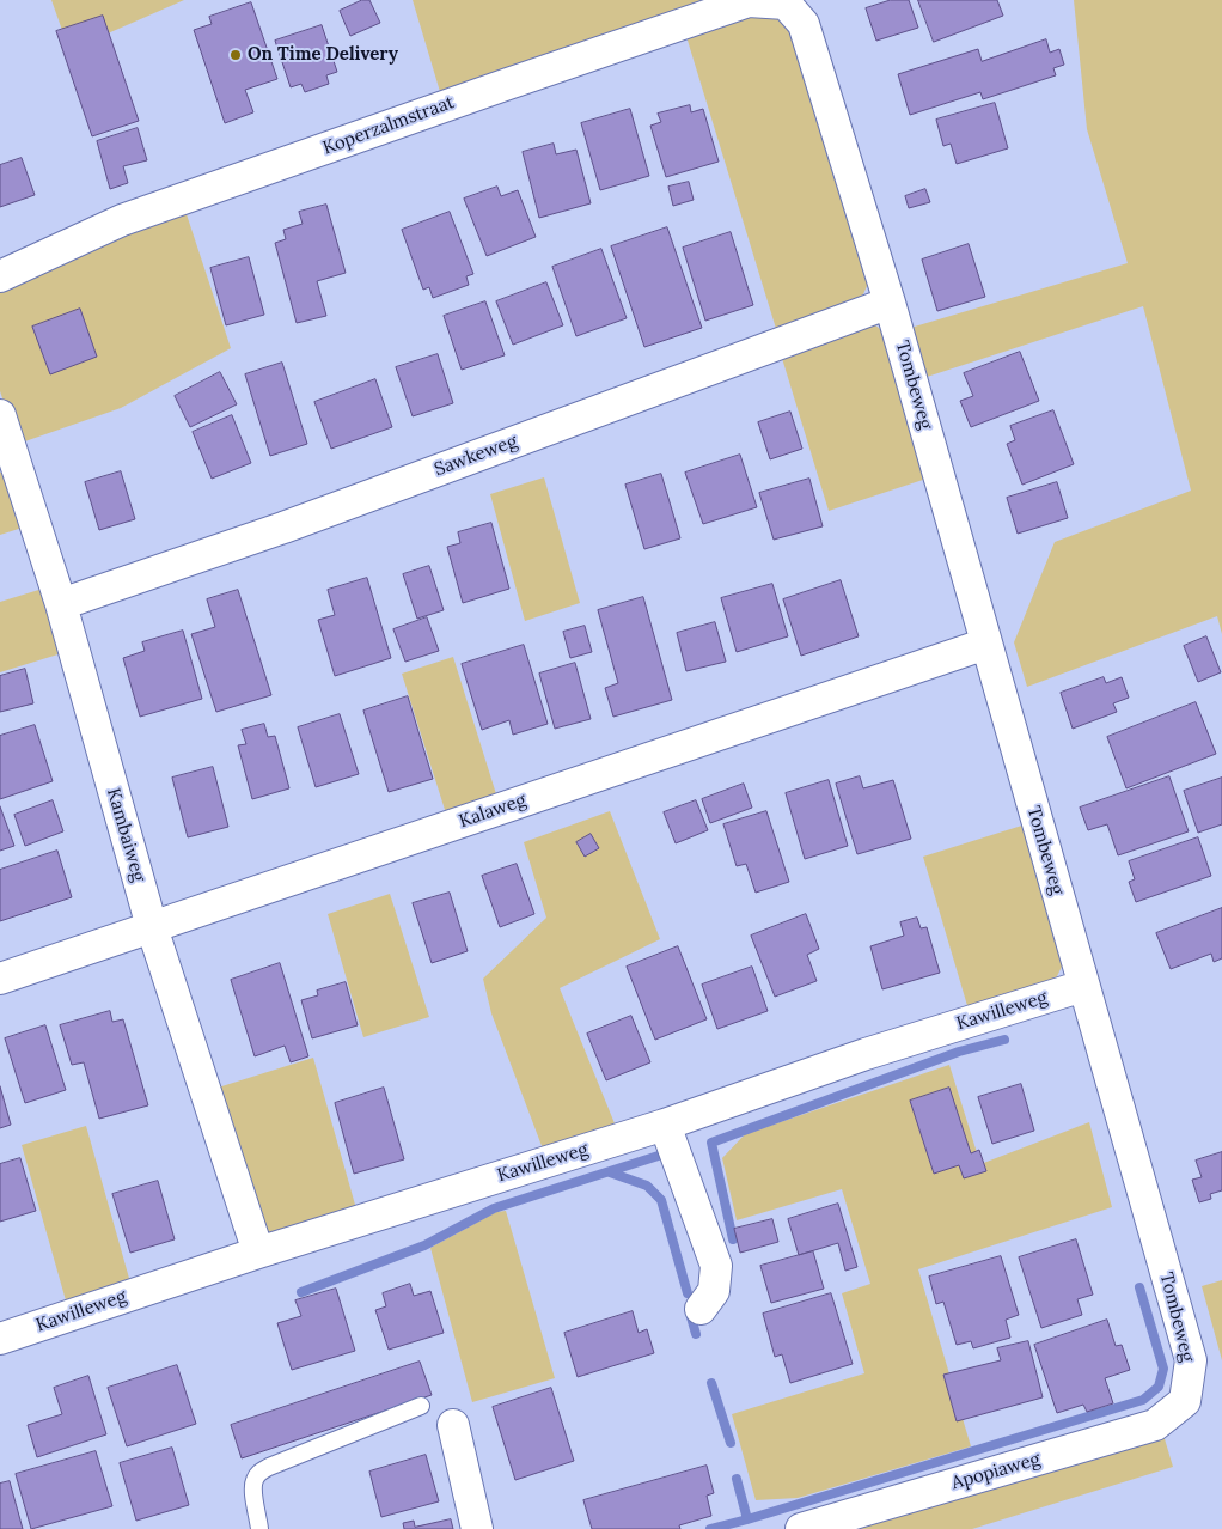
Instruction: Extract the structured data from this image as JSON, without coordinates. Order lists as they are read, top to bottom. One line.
{"streets":{"street":["Koperzalmstraat","Tombeweg","Sawkeweg","Kalaweg","Kambaiweg","Kawilleweg","Apopiaweg"]},"crossings":[["Koperzalmstraat","Tombeweg"],["Tombeweg","Sawkeweg"],["Tombeweg","Kalaweg"],["Tombeweg","Kawilleweg"],["Tombeweg","Apopiaweg"],["Sawkeweg","Kambaiweg"],["Kalaweg","Kambaiweg"],["Kambaiweg","Kawilleweg"]],"places":["On Time Delivery"]}
